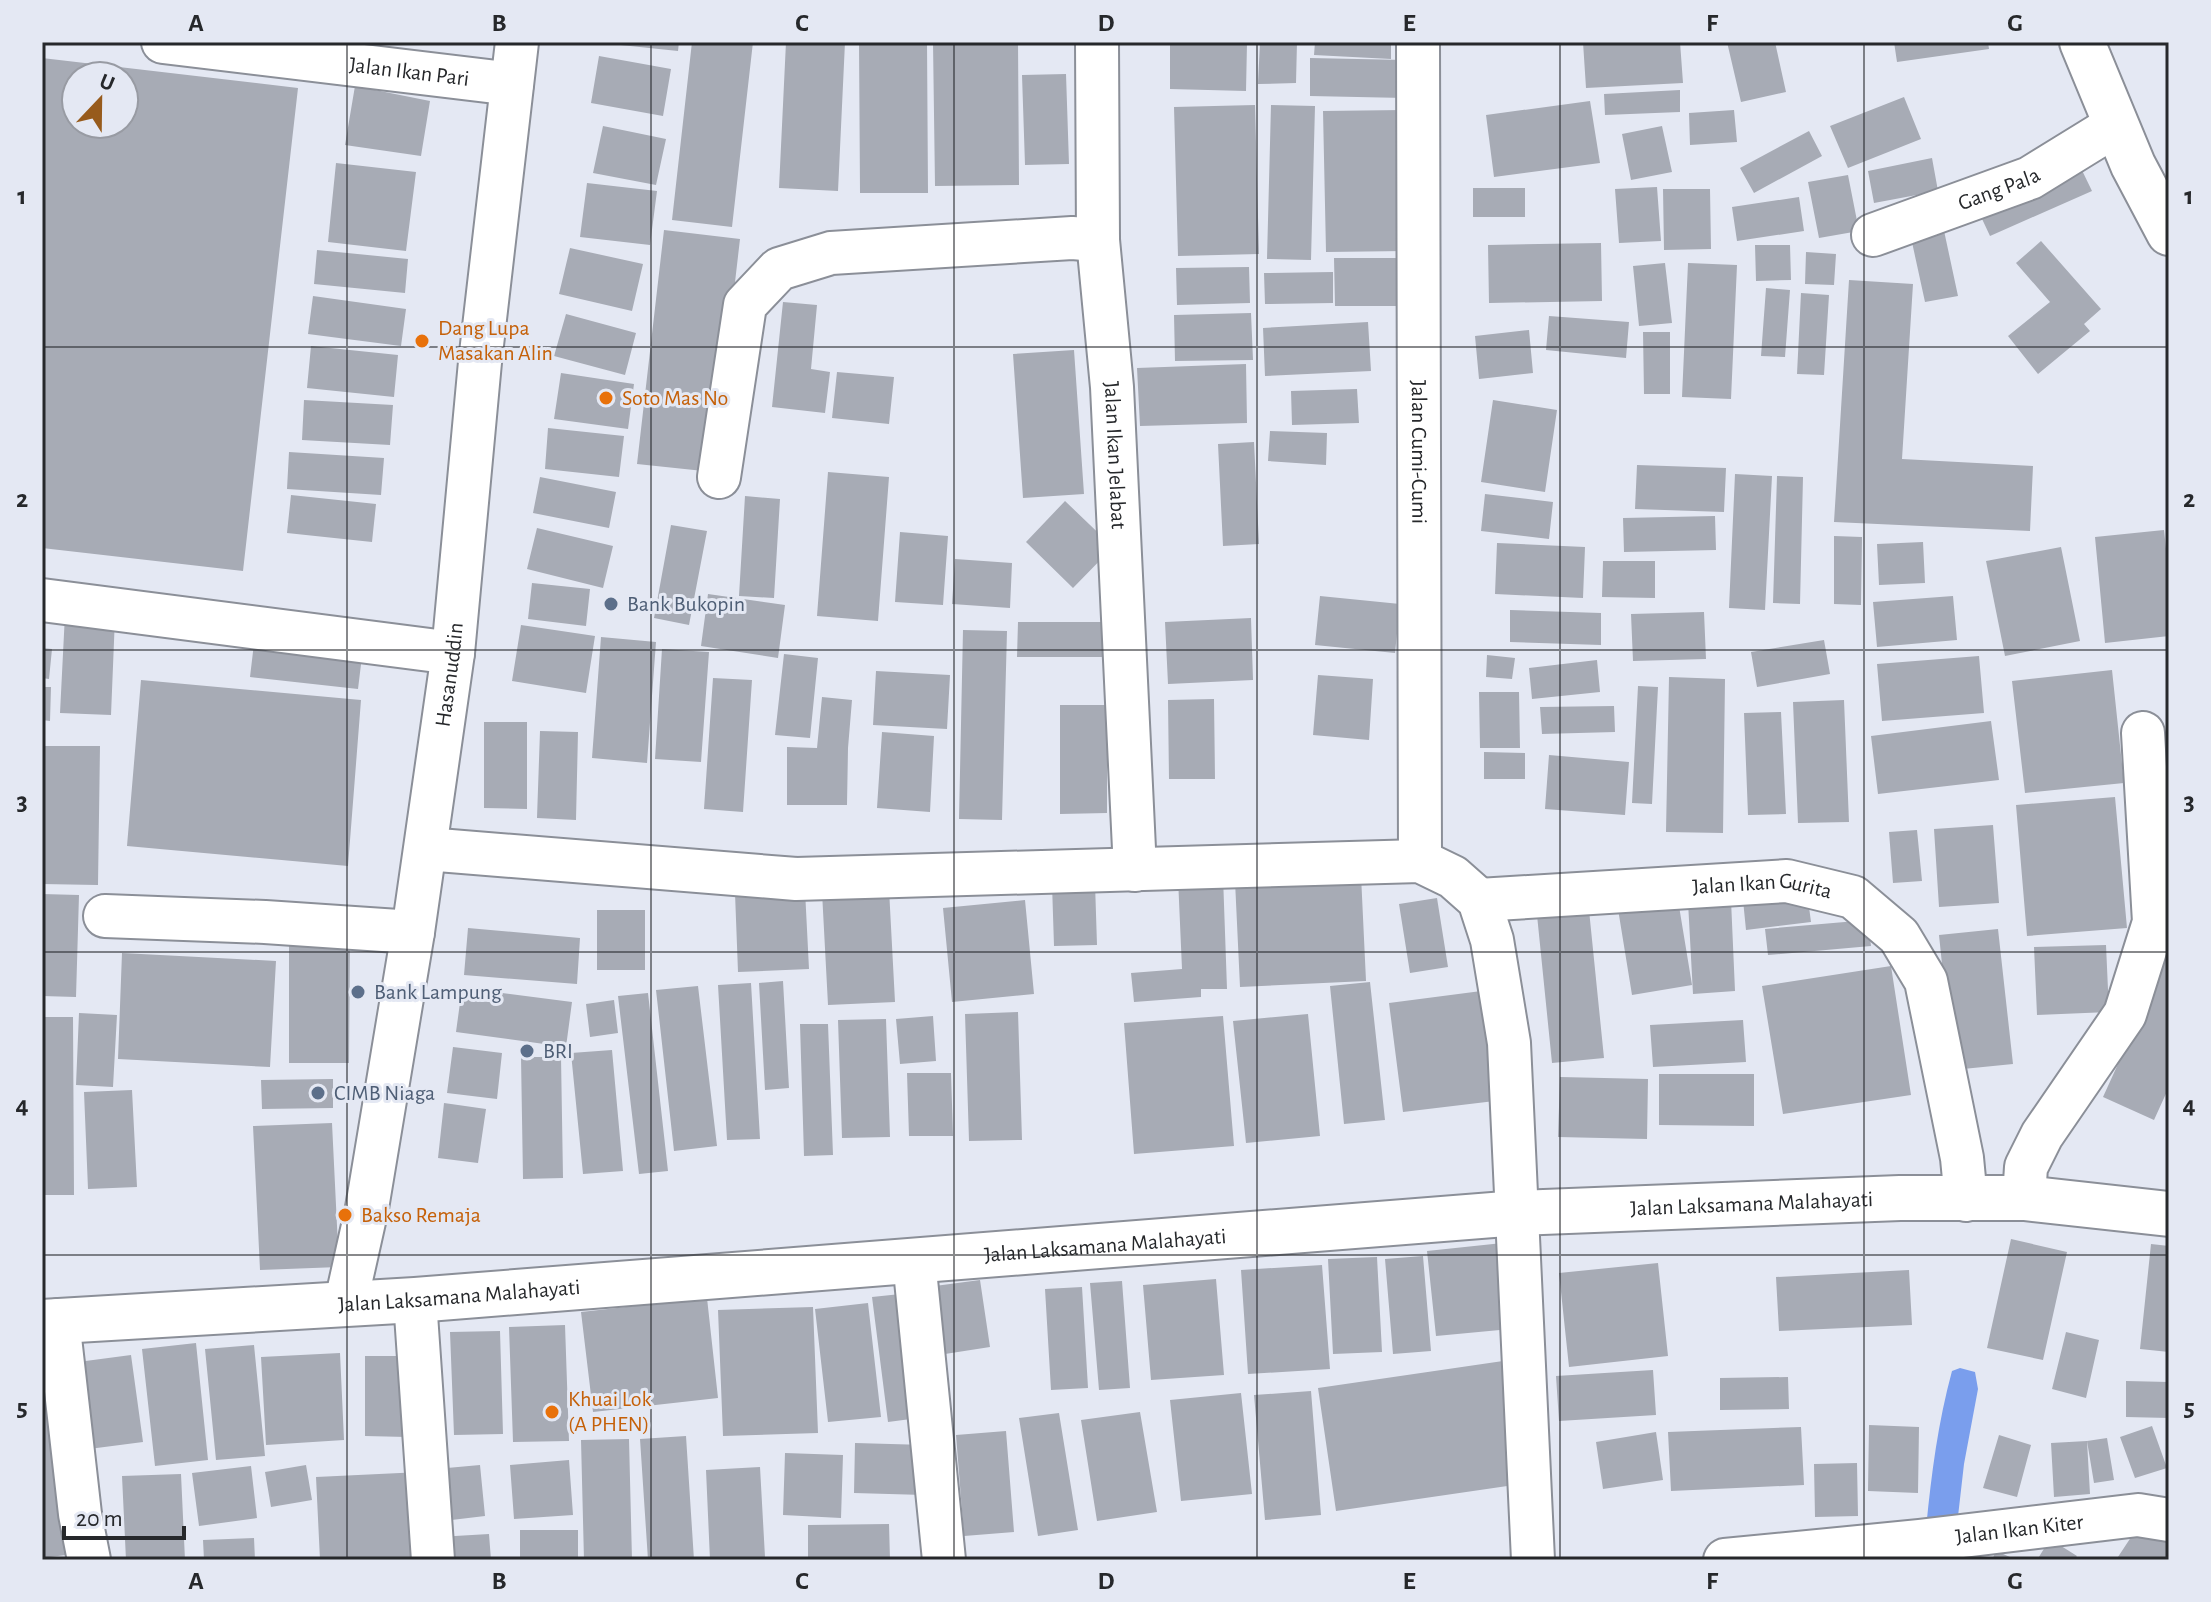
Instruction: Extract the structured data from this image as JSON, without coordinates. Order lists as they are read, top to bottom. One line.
{"streets":{"main road":["Jalan Laksamana Malahayati"],"street":["Jalan Ikan Pari","Gang Pala","Jalan Cumi-Cumi","Jalan Ikan Jelabat","Hasanuddin","Jalan Ikan Gurita","Jalan Ikan Kiter"]},"crossings":[["Jalan Ikan Pari","Hasanuddin"],["Hasanuddin","Jalan Laksamana Malahayati"],["Jalan Ikan Gurita","Jalan Laksamana Malahayati"]],"places":["Dang Lupa Masakan Alin","Soto Mas No","Bank Bukopin","Bank Lampung","BRI","CIMB Niaga","Bakso Remaja","Khuai Lok (A PHEN)"],"scale_bar":"20 m","north":"top","grid":{"columns":["A","B","C","D","E","F","G"],"rows":["1","2","3","4","5"]}}
